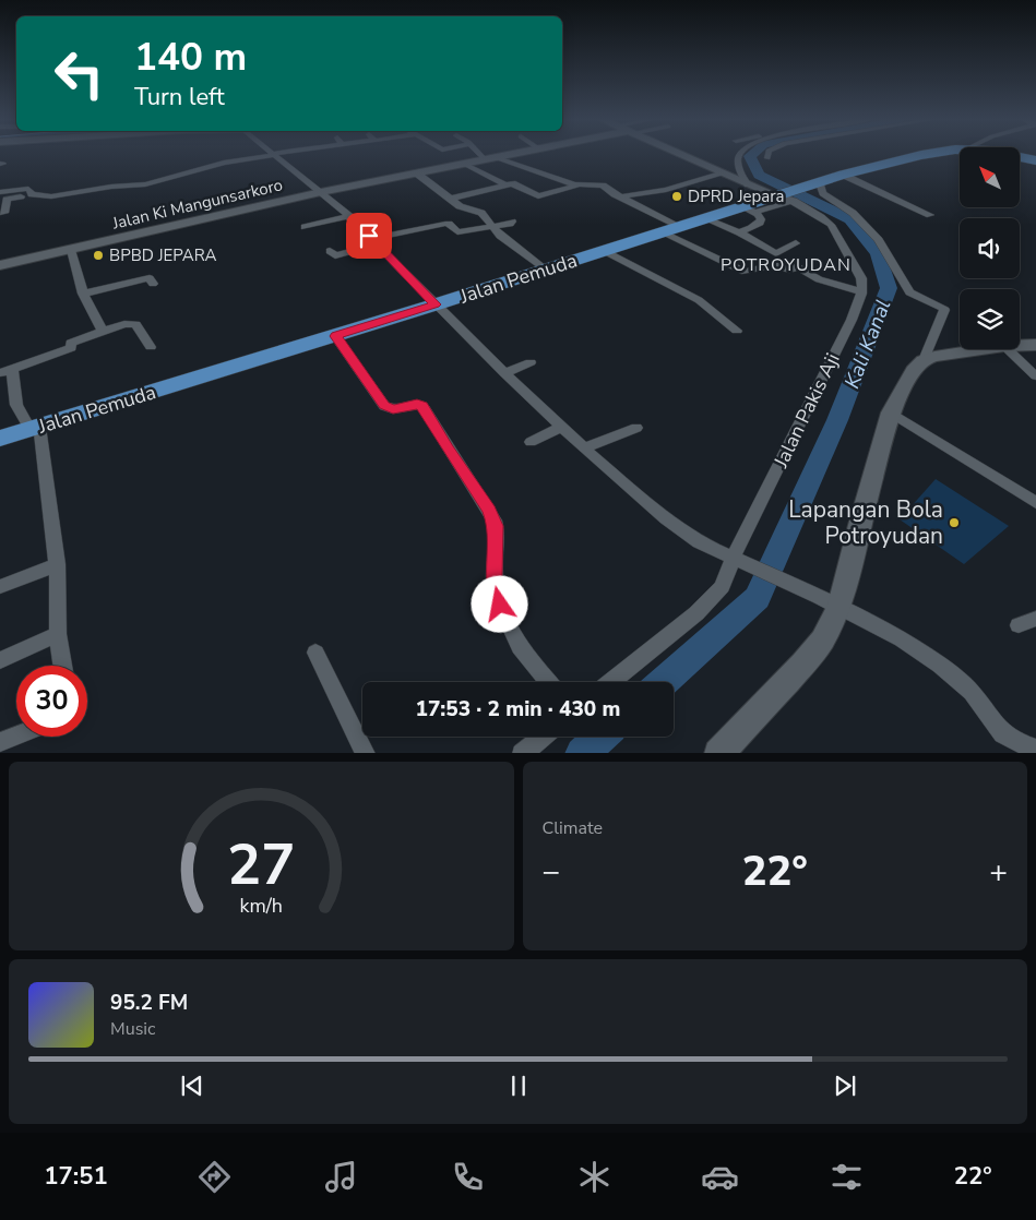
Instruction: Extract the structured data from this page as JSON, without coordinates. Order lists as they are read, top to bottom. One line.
{"streets":{"highway":["Jalan Pemuda"],"main road":["Jalan Ki Mangunsarkoro"],"street":["Jalan Pakis Aji"]},"districts":["POTROYUDAN"],"water":["Kali Kanal"],"places":["DPRD Jepara","BPBD JEPARA","Lapangan Bola Potroyudan"],"north":"top left","page":{"turn":["140 m","Turn left"],"limit":"30","trip":"17:53 · 2 min · 430 m","tile":"Climate","heat":["−","22°","+"],"song":["95.2 FM","Music"],"tabs":["17:51","22°"],"gauge":["27","km/h"]}}
